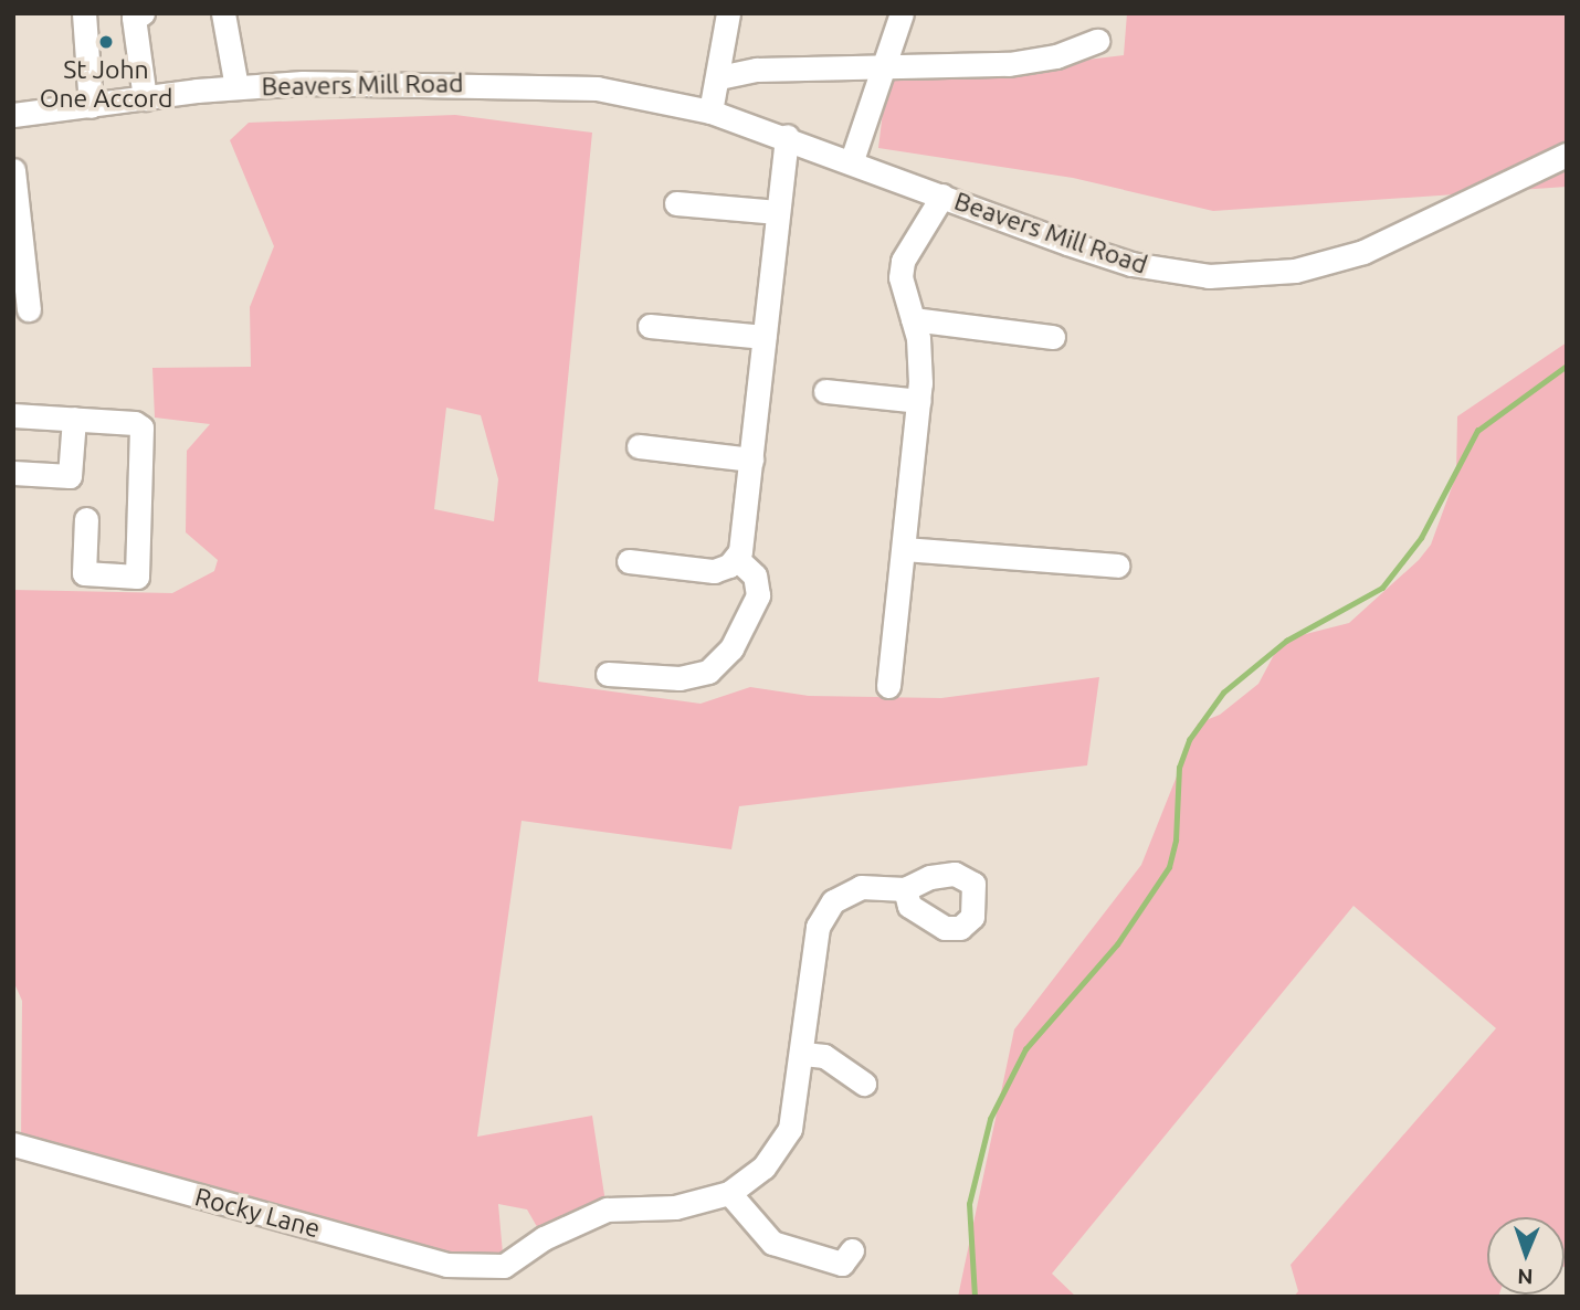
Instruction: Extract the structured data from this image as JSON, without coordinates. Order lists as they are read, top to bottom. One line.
{"streets":{"street":["Beavers Mill Road","Rocky Lane"]},"places":["St John One Accord"],"north":"bottom"}
